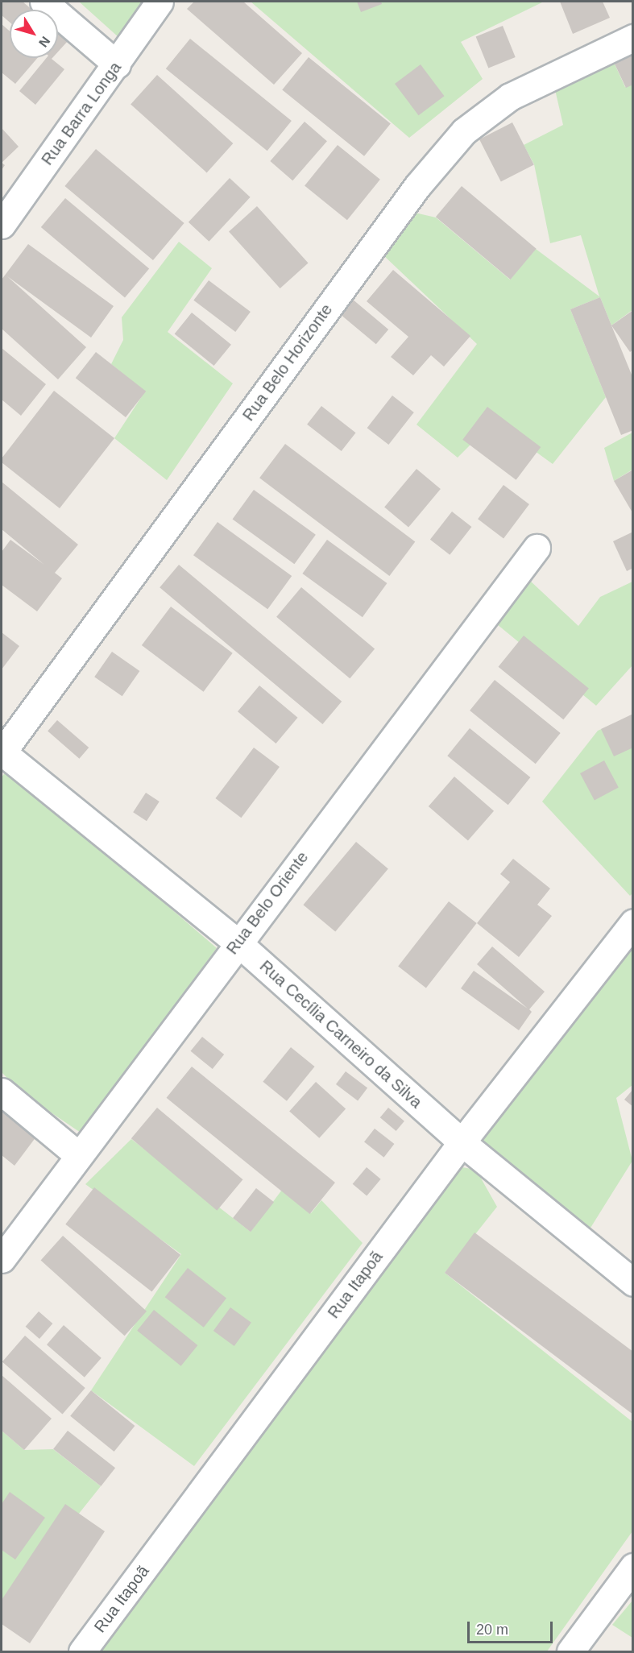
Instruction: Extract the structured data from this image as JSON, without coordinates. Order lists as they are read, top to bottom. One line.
{"streets":{"street":["Rua Barra Longa","Rua Belo Horizonte","Rua Belo Oriente","Rua Cecília Carneiro da Silva","Rua Itapoã"]},"crossings":[["Rua Belo Horizonte","Rua Cecília Carneiro da Silva"],["Rua Belo Oriente","Rua Cecília Carneiro da Silva"],["Rua Cecília Carneiro da Silva","Rua Itapoã"]],"scale_bar":"20 m","north":"bottom right"}
